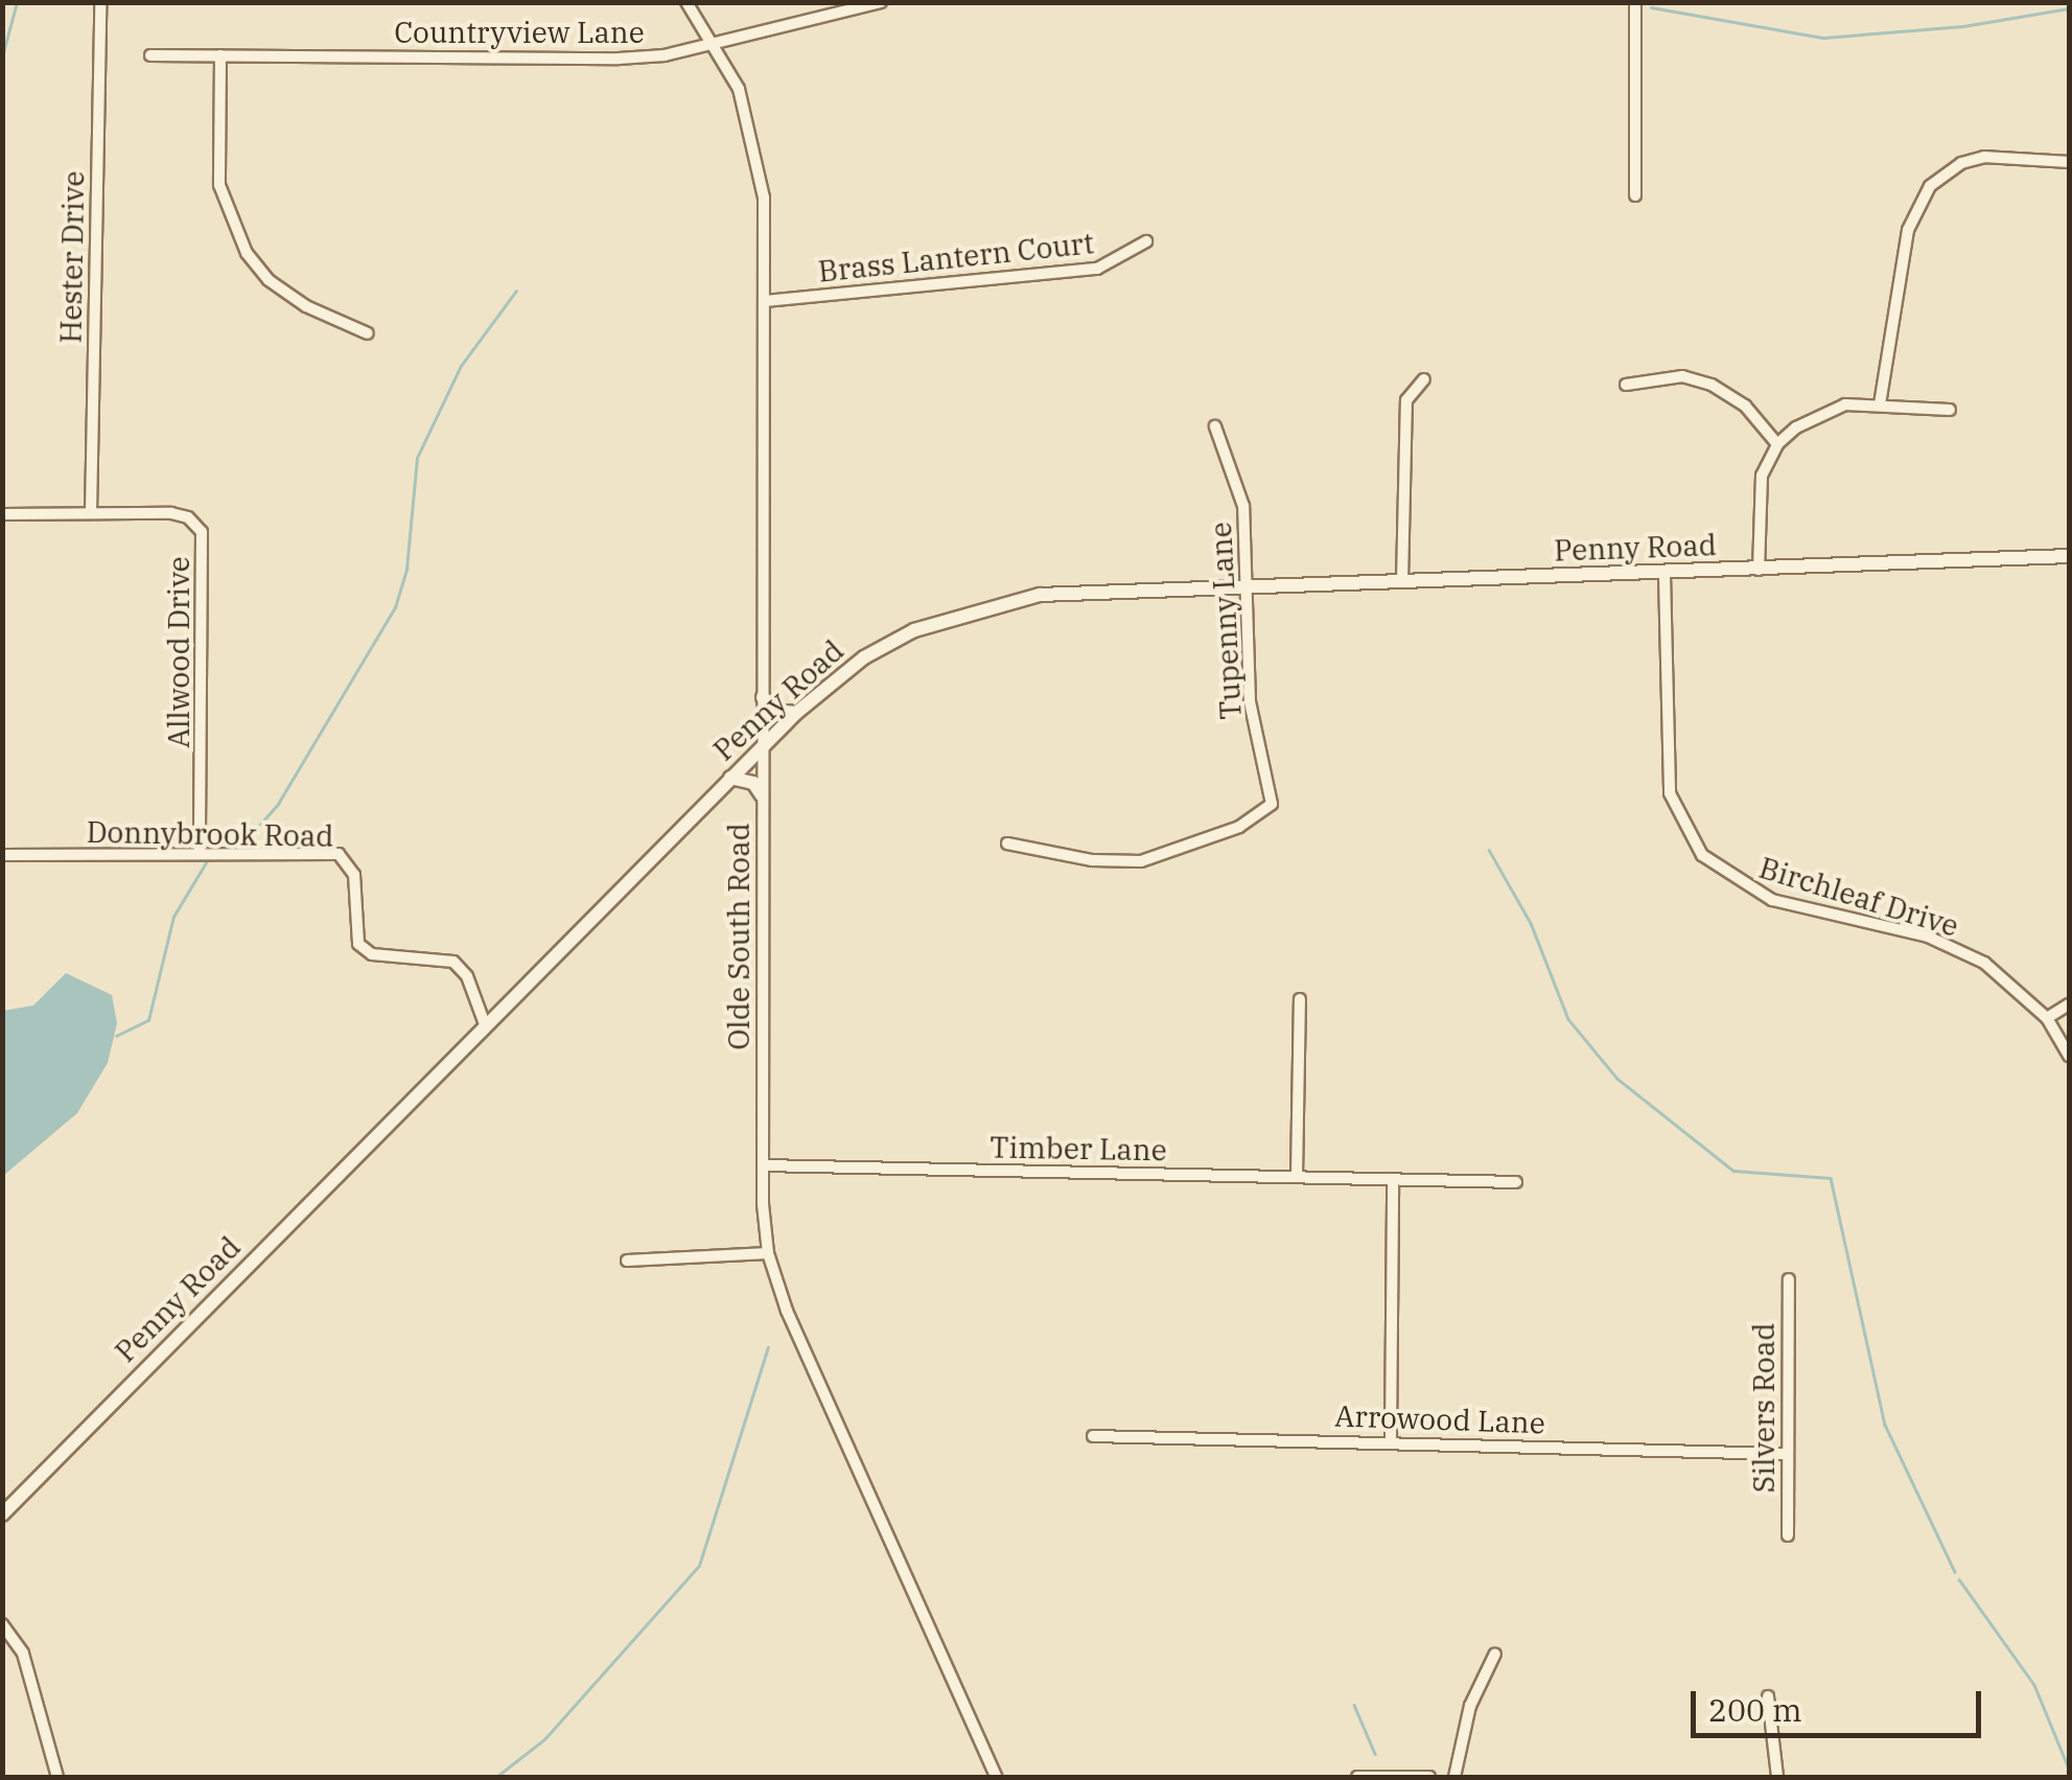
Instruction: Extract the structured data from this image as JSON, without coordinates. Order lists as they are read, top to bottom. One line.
{"streets":{"street":["Countryview Lane","Hester Drive","Brass Lantern Court","Penny Road","Tupenny Lane","Allwood Drive","Donnybrook Road","Birchleaf Drive","Olde South Road","Timber Lane","Silvers Road","Arrowood Lane"]},"crossings":[["Countryview Lane","Olde South Road"],["Hester Drive","Allwood Drive"],["Brass Lantern Court","Olde South Road"],["Penny Road","Tupenny Lane"],["Penny Road","Donnybrook Road"],["Penny Road","Birchleaf Drive"],["Penny Road","Olde South Road"],["Allwood Drive","Donnybrook Road"],["Olde South Road","Timber Lane"],["Silvers Road","Arrowood Lane"]],"scale_bar":"200 m"}
